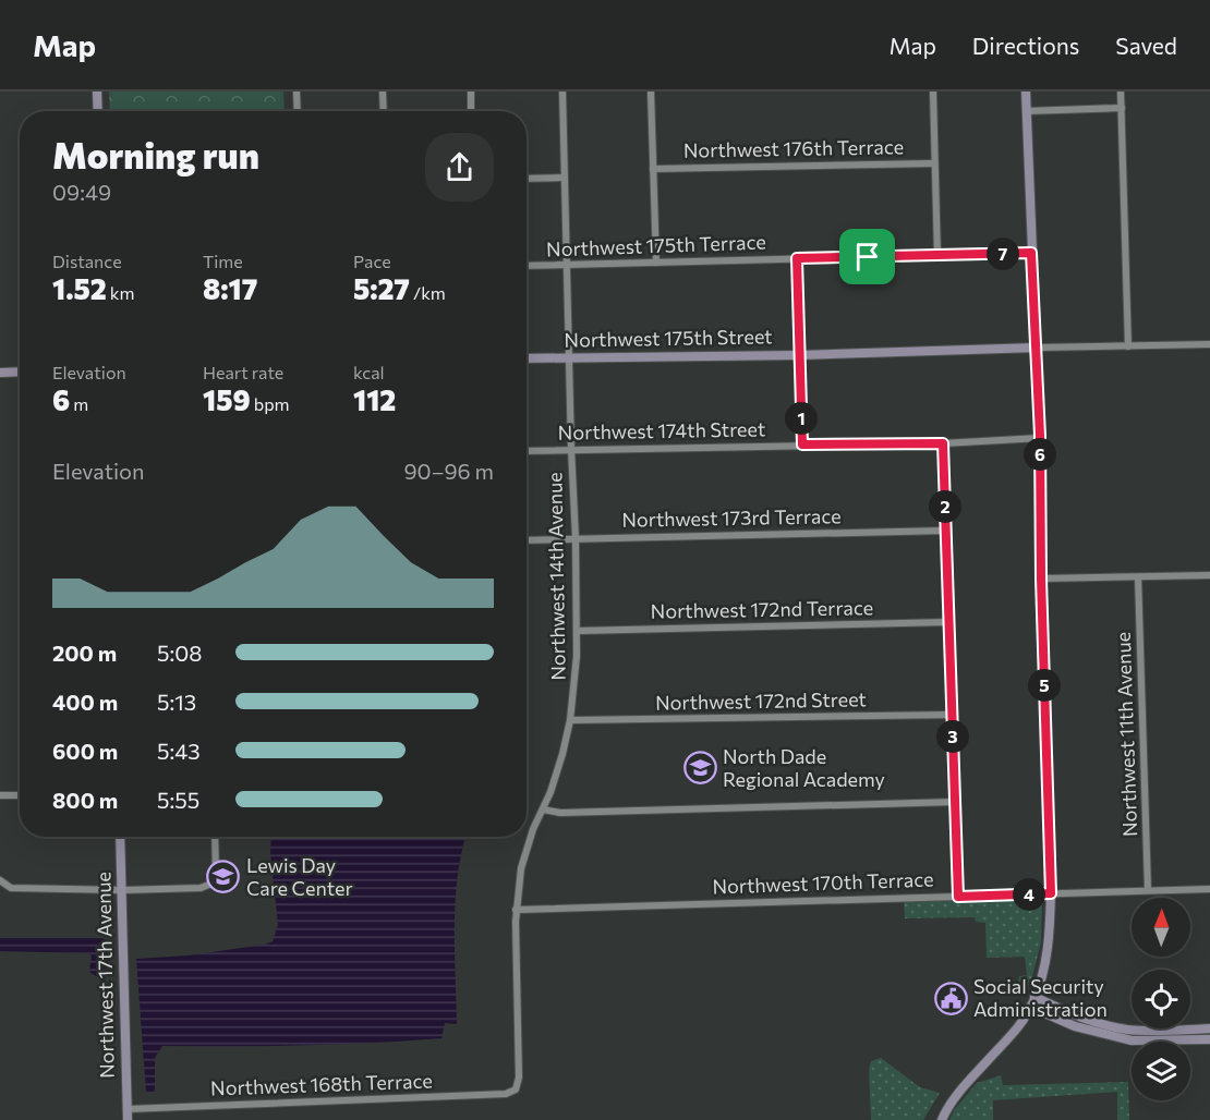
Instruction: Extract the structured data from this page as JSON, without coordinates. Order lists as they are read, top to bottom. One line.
{"streets":{"street":["Northwest 176th Terrace","Northwest 175th Terrace","Northwest 175th Street","Northwest 174th Street","Northwest 173rd Terrace","Northwest 14th Avenue","Northwest 172nd Terrace","Northwest 172nd Street","Northwest 11th Avenue","Northwest 170th Terrace","Northwest 17th Avenue","Northwest 168th Terrace"]},"crossings":[["Northwest 175th Terrace","Northwest 14th Avenue"],["Northwest 175th Street","Northwest 14th Avenue"],["Northwest 174th Street","Northwest 14th Avenue"],["Northwest 173rd Terrace","Northwest 14th Avenue"],["Northwest 14th Avenue","Northwest 172nd Terrace"],["Northwest 14th Avenue","Northwest 172nd Street"],["Northwest 14th Avenue","Northwest 170th Terrace"],["Northwest 14th Avenue","Northwest 168th Terrace"],["Northwest 11th Avenue","Northwest 170th Terrace"],["Northwest 17th Avenue","Northwest 168th Terrace"]],"places":{"school or university":["North Dade Regional Academy","Lewis Day Care Center"],"public building":["Social Security Administration"]},"north":"top","page":{"header":"Map","nav":["Map","Directions","Saved"],"heading":["Morning run","09:49"],"stats":[["Distance","1.52 km"],["Time","8:17"],["Pace","5:27 /km"],["Elevation","6 m"],["Heart rate","159 bpm"],["kcal","112"]],"pins":["7","1","6","2","5","3","4"],"chart":["Elevation","90–96 m"],"list":[{"name":"200 m","note":"5:08"},{"name":"400 m","note":"5:13"},{"name":"600 m","note":"5:43"},{"name":"800 m","note":"5:55"}]}}
